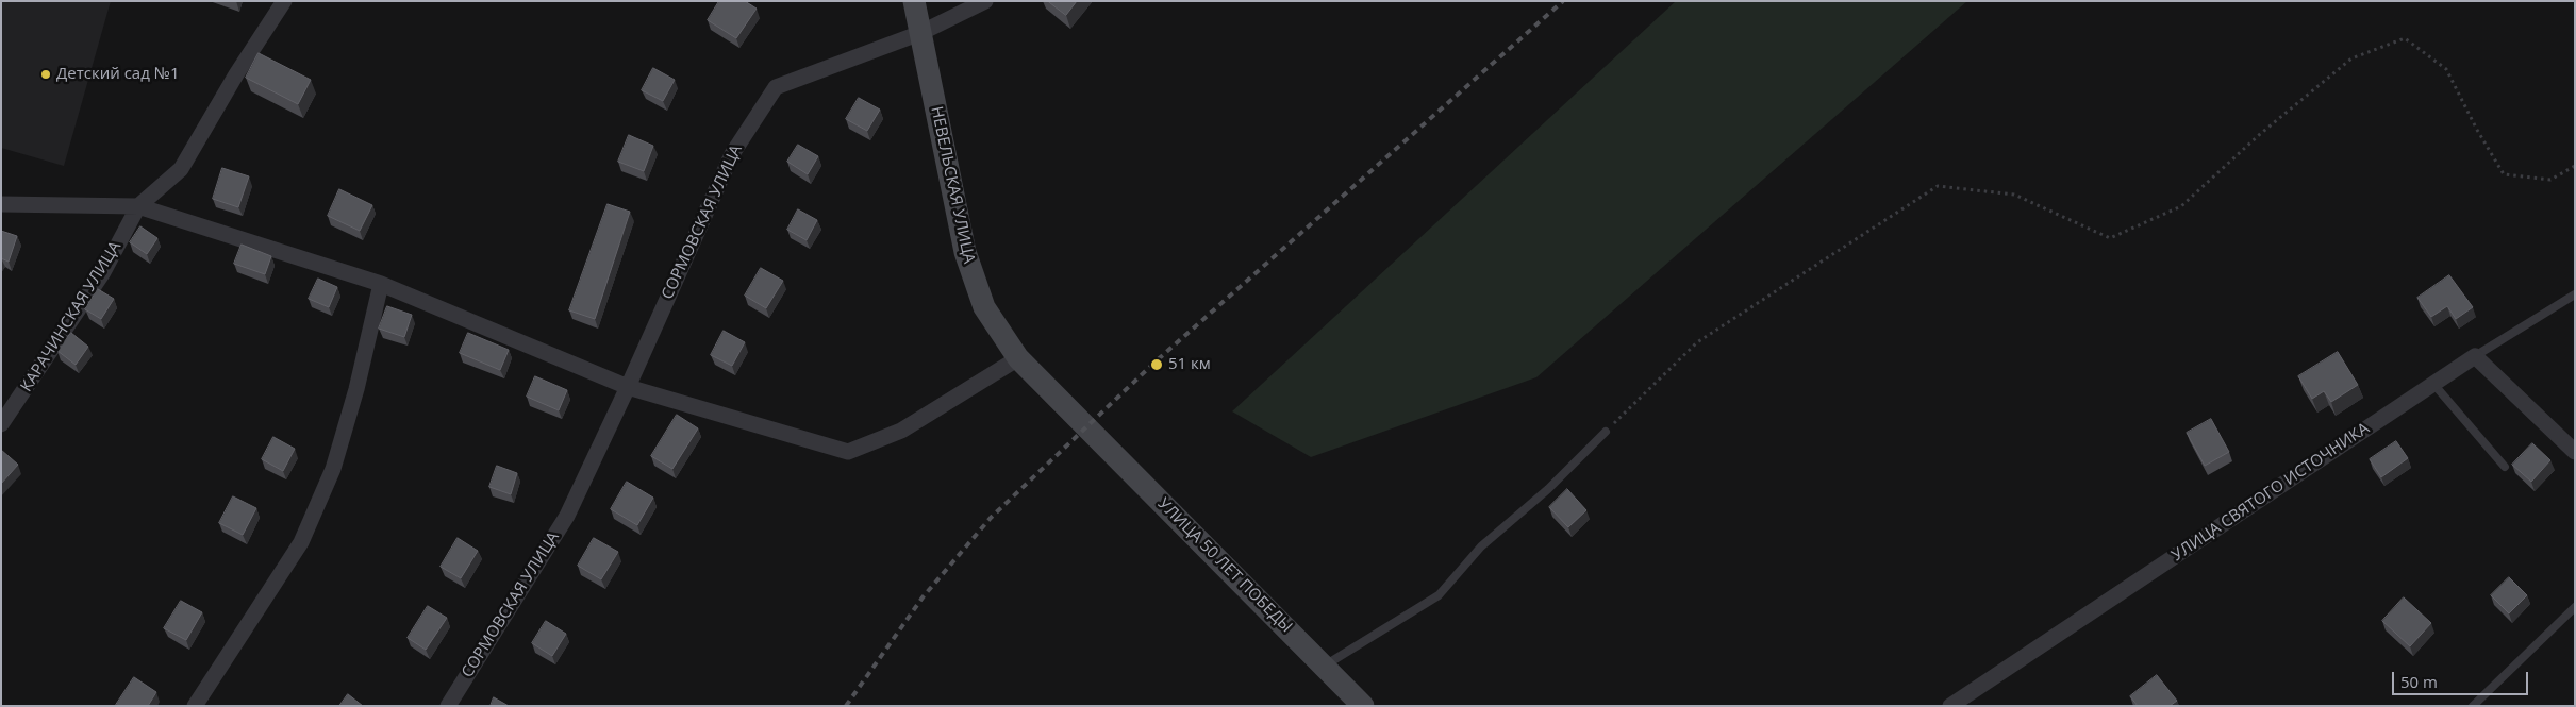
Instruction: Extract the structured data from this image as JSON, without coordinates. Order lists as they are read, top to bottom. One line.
{"streets":{"street":["НЕВЕЛЬСКАЯ УЛИЦА","СОРМОВСКАЯ УЛИЦА","КАРАЧИНСКАЯ УЛИЦА","УЛИЦА СВЯТОГО ИСТОЧНИКА","УЛИЦА 50 ЛЕТ ПОБЕДЫ"]},"crossings":[["НЕВЕЛЬСКАЯ УЛИЦА","СОРМОВСКАЯ УЛИЦА"],["НЕВЕЛЬСКАЯ УЛИЦА","УЛИЦА 50 ЛЕТ ПОБЕДЫ"]],"places":["Детский сад №1","51 км"],"scale_bar":"50 m"}
